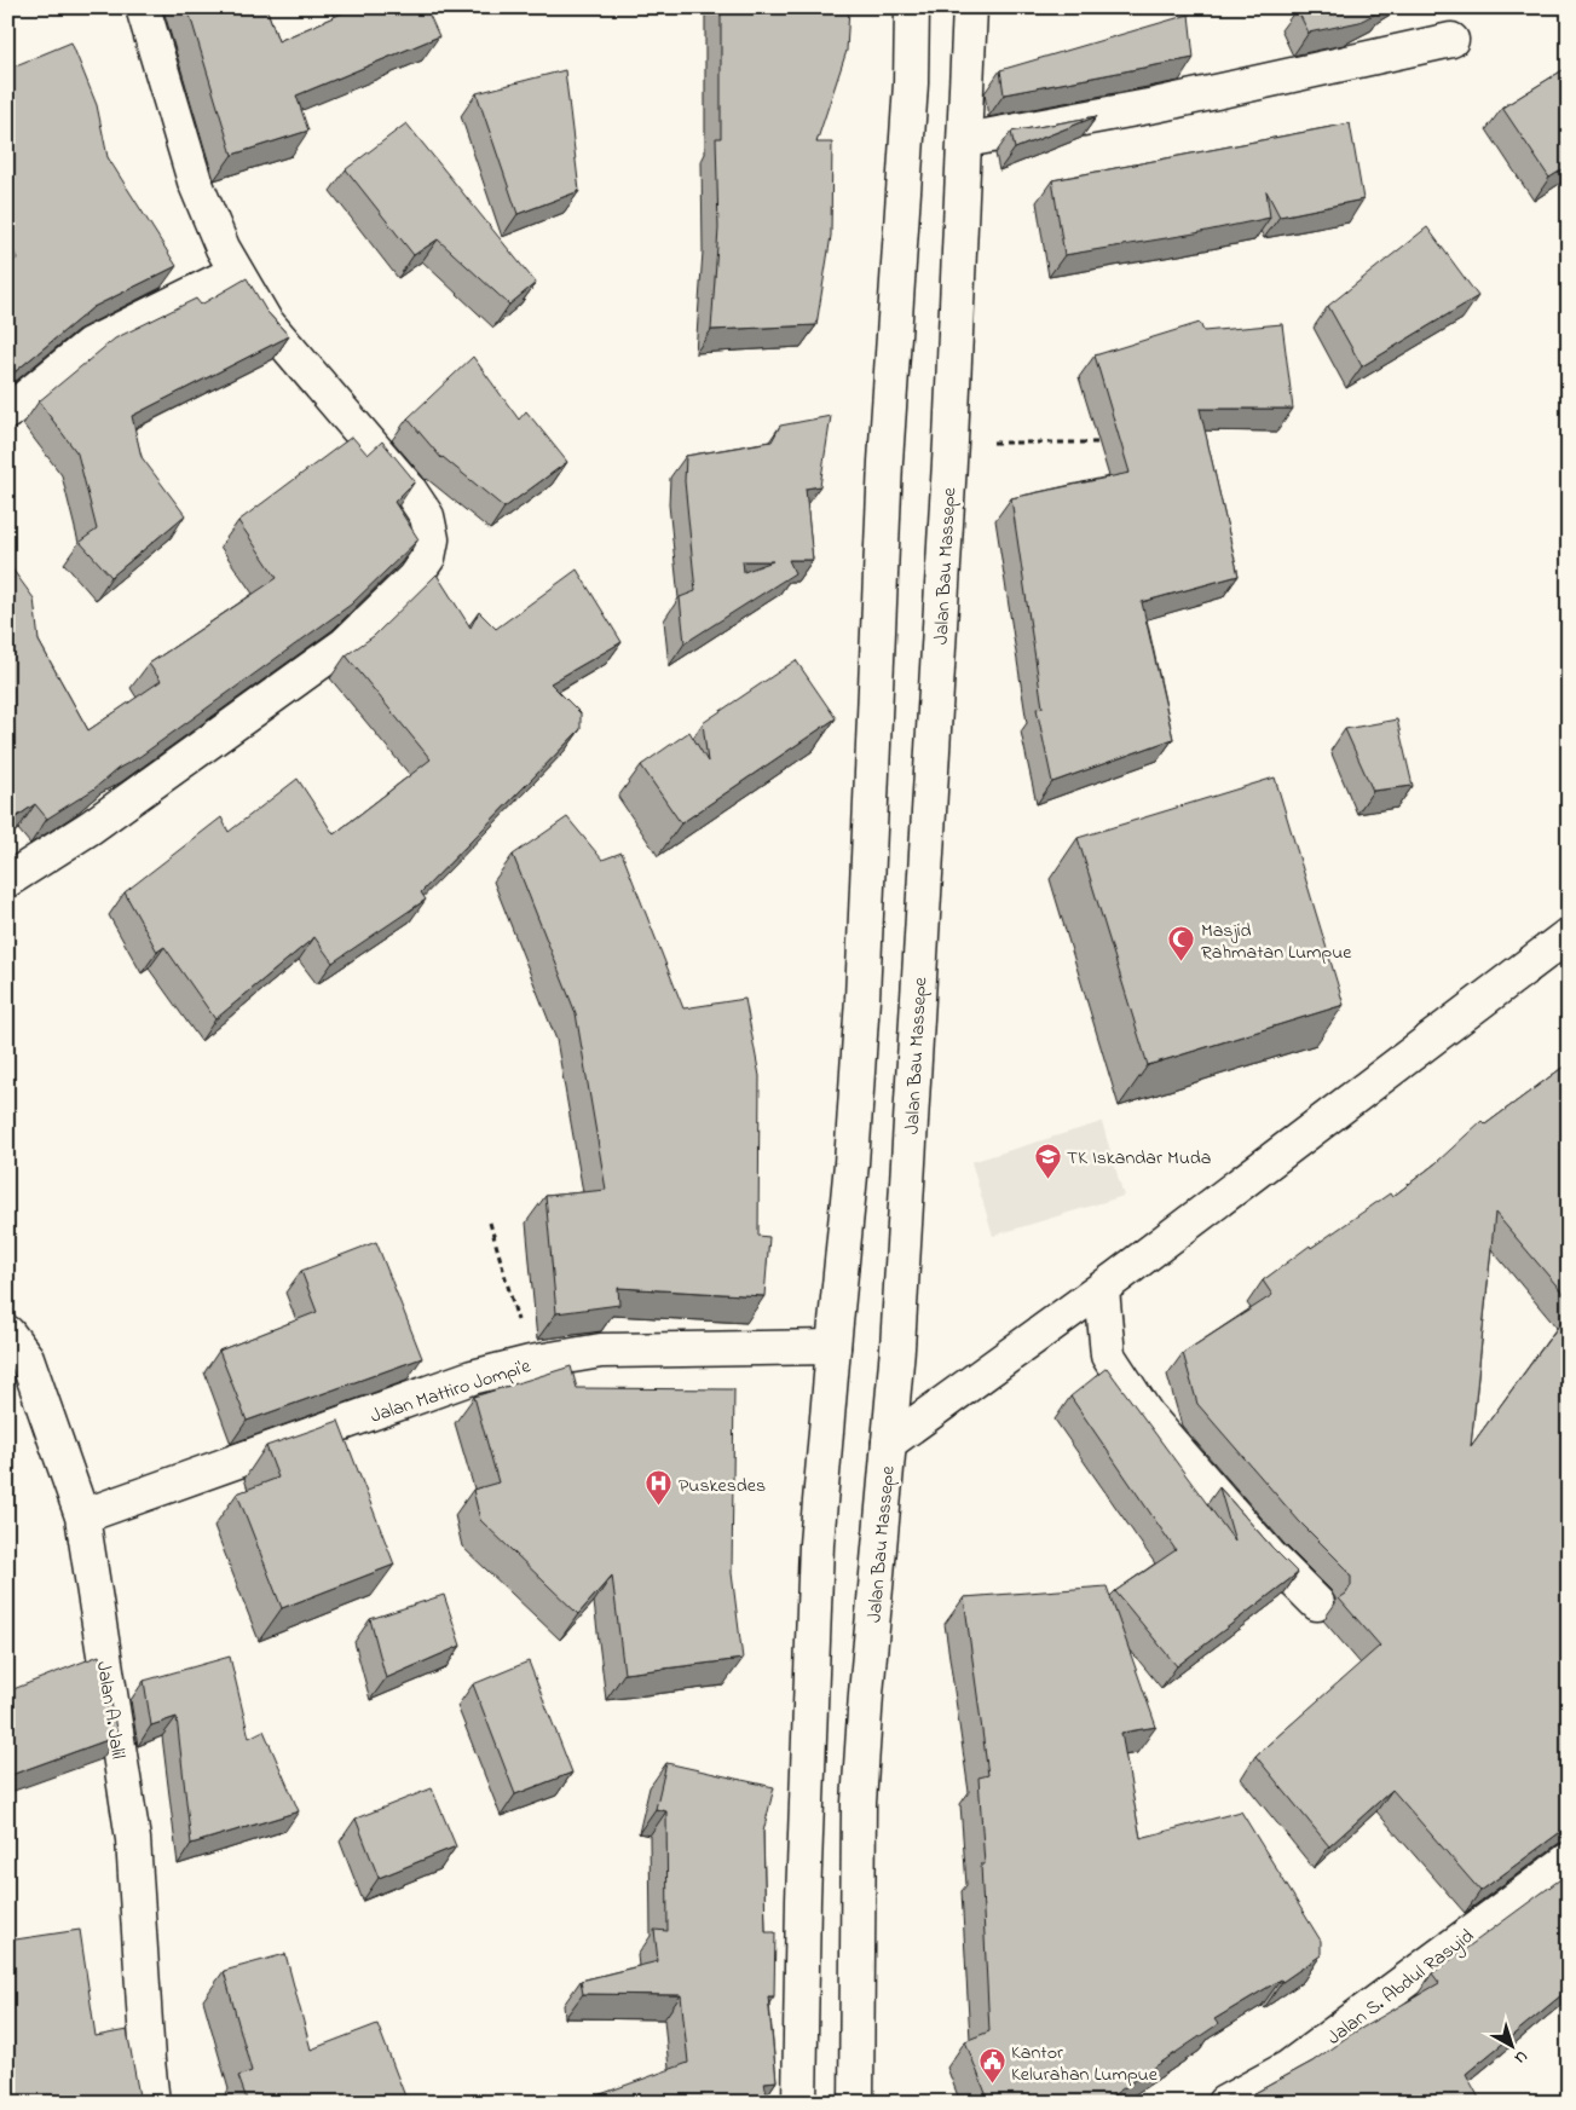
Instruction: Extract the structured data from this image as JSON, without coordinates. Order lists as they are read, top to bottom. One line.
{"streets":{"main road":["Jalan Bau Massepe","Jalan Mattiro Jompi'e","Jalan A. Jalil","Jalan S. Abdul Rasyid"]},"crossings":[["Jalan Mattiro Jompi'e","Jalan A. Jalil"]],"places":{"mosque":["Masjid Rahmatan Lumpue"],"school or university":["TK Iskandar Muda"],"hospital":["Puskesdes"],"public building":["Kantor Kelurahan Lumpue"]},"north":"bottom right"}
